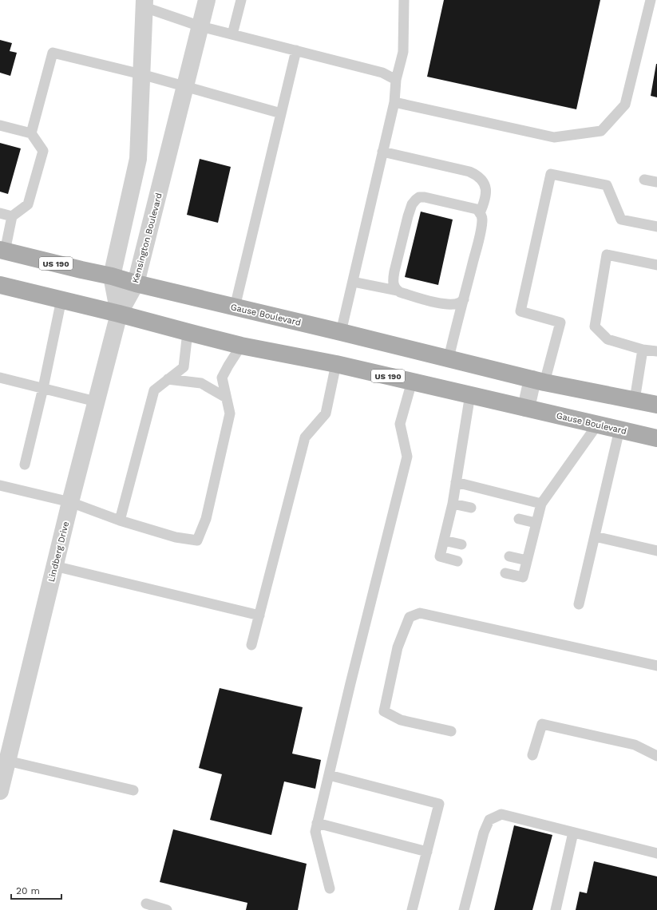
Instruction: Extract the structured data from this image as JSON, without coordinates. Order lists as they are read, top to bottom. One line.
{"streets":{"main road":["US 190","Gause Boulevard"],"street":["Kensington Boulevard","Lindberg Drive"]},"crossings":[["Kensington Boulevard","Gause Boulevard"],["Kensington Boulevard","Lindberg Drive"],["Gause Boulevard","Lindberg Drive"]],"scale_bar":"20 m"}
